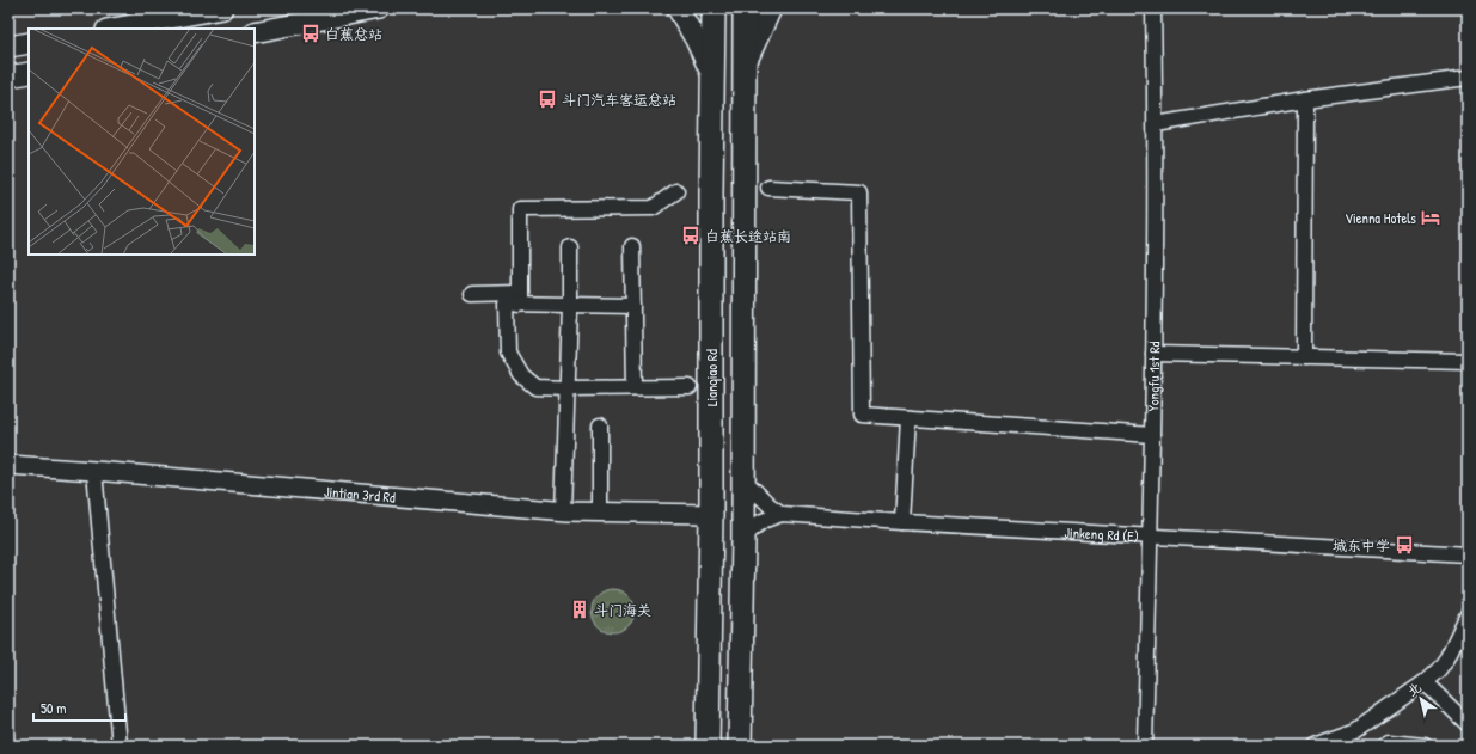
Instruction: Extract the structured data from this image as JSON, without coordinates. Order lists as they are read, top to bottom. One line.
{"streets":{"main road":["Lianqiao Rd"],"street":["Yongfu 1st Rd","Jintian 3rd Rd","Jinkeng Rd (E)"]},"crossings":[["Lianqiao Rd","Jintian 3rd Rd"],["Yongfu 1st Rd","Jinkeng Rd (E)"]],"places":{"bus stop":["白蕉总站","斗门汽车客运总站","白蕉长途站南","城东中学"],"hotel":["Vienna Hotels"],"building":["斗门海关"]},"scale_bar":"50 m","north":"top left"}
